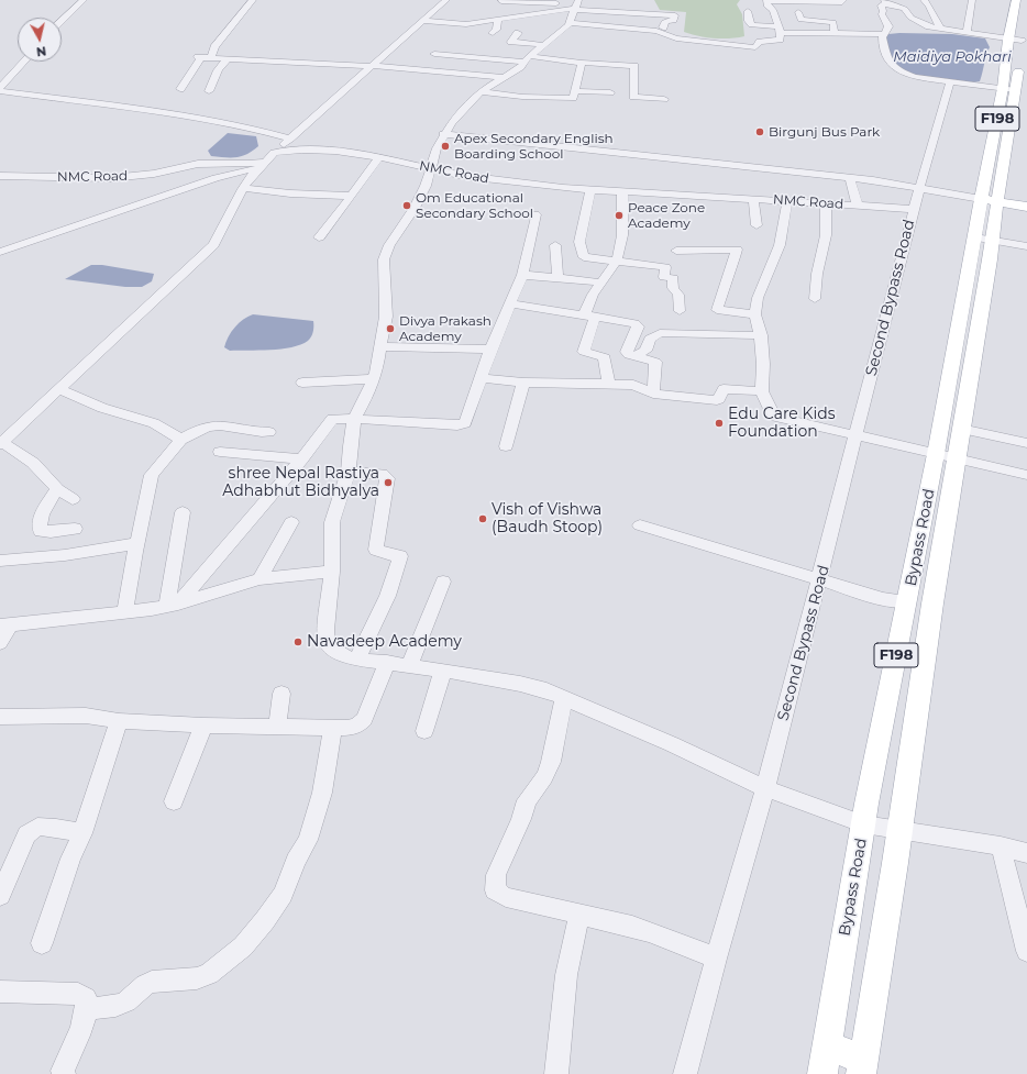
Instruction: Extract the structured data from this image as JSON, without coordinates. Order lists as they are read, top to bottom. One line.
{"streets":{"main road":["F198","Bypass Road"],"street":["NMC Road","Second Bypass Road"]},"crossings":[["NMC Road","Second Bypass Road"]],"water":["Maidiya Pokhari"],"places":["Birgunj Bus Park","Apex Secondary English Boarding School","Om Educational Secondary School","Peace Zone Academy","Divya Prakash Academy","Edu Care Kids Foundation","shree Nepal Rastiya Adhabhut Bidhyalya","Vish of Vishwa (Baudh Stoop)","Navadeep Academy"],"north":"bottom"}
